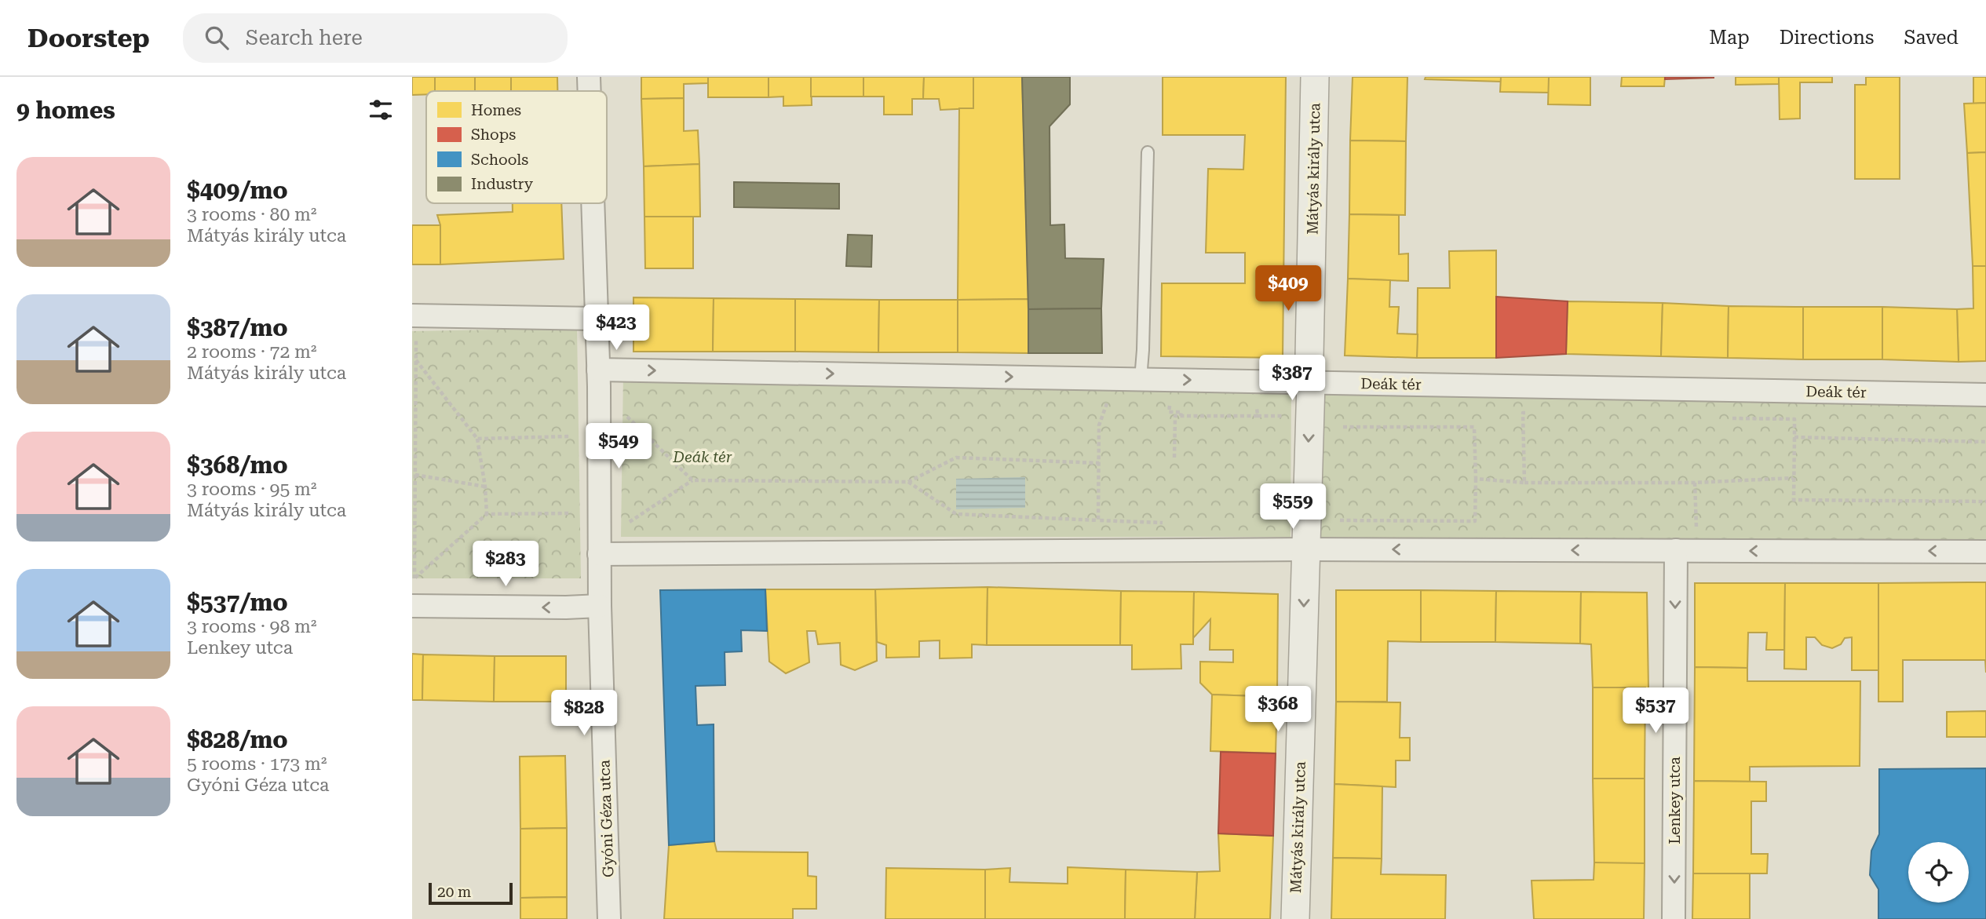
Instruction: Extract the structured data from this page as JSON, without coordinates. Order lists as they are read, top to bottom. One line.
{"streets":{"street":["Mátyás király utca","Deák tér","Lenkey utca","Gyóni Géza utca"]},"crossings":[["Mátyás király utca","Deák tér"],["Deák tér","Gyóni Géza utca"]],"one_way":["Mátyás király utca","Lenkey utca"],"parks":["Deák tér"],"legend":["Homes","Shops","Schools","Industry"],"scale_bar":"20 m","page":{"header":"Doorstep","search":"Search here","nav":["Map","Directions","Saved"],"heading":"9 homes","list":[{"name":"$409/mo","note":"3 rooms · 80 m² · Mátyás király utca"},{"name":"$387/mo","note":"2 rooms · 72 m² · Mátyás király utca"},{"name":"$368/mo","note":"3 rooms · 95 m² · Mátyás király utca"},{"name":"$537/mo","note":"3 rooms · 98 m² · Lenkey utca"},{"name":"$828/mo","note":"5 rooms · 173 m² · Gyóni Géza utca"}],"price":["$409","$423","$387","$549","$559","$283","$368","$537","$828"],"scale":"20 m"}}
